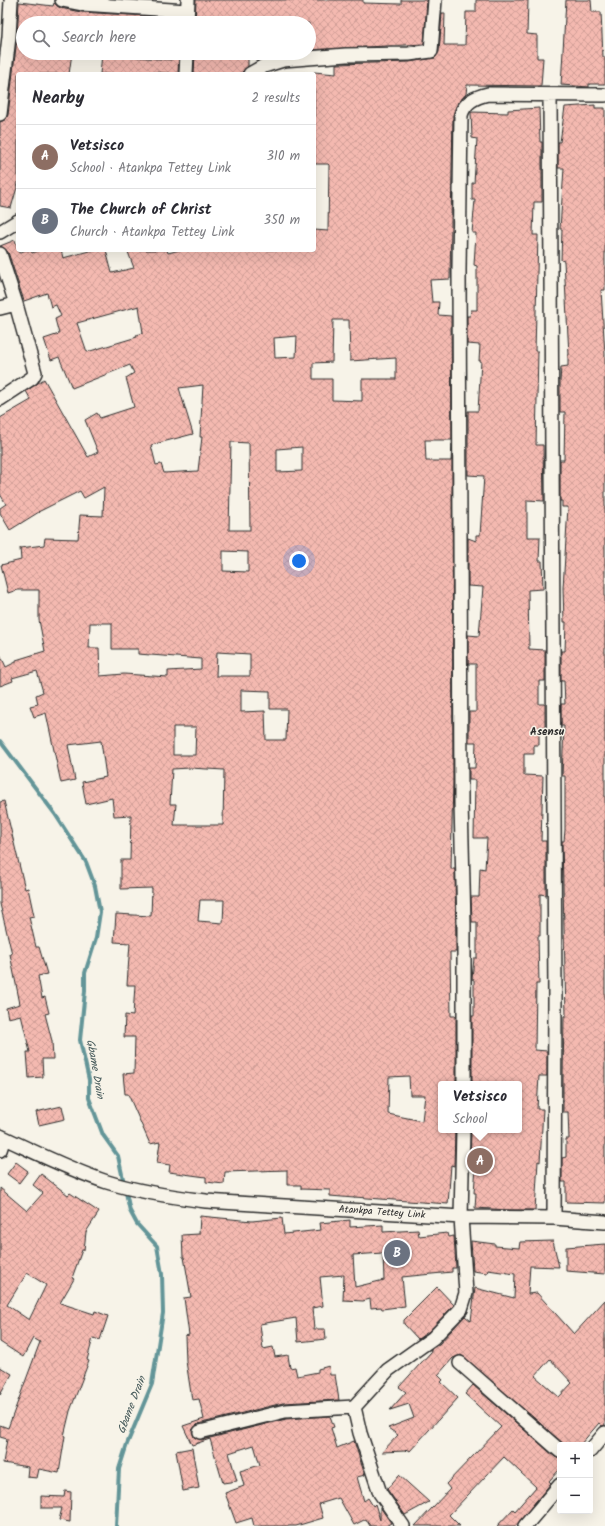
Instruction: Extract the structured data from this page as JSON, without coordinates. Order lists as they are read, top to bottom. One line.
{"streets":{"street":["Atankpa Tettey Link"]},"districts":["Asensu"],"water":["Gbame Drain"],"page":{"search":"Search here","heading":["Nearby","2 results"],"list":[{"mark":"A","name":"Vetsisco","note":"School · Atankpa Tettey Link","value":"310 m"},{"mark":"B","name":"The Church of Christ","note":"Church · Atankpa Tettey Link","value":"350 m"}],"popup":["Vetsisco","School"],"pins":["A","B"],"map_buttons":["+","−"]}}
